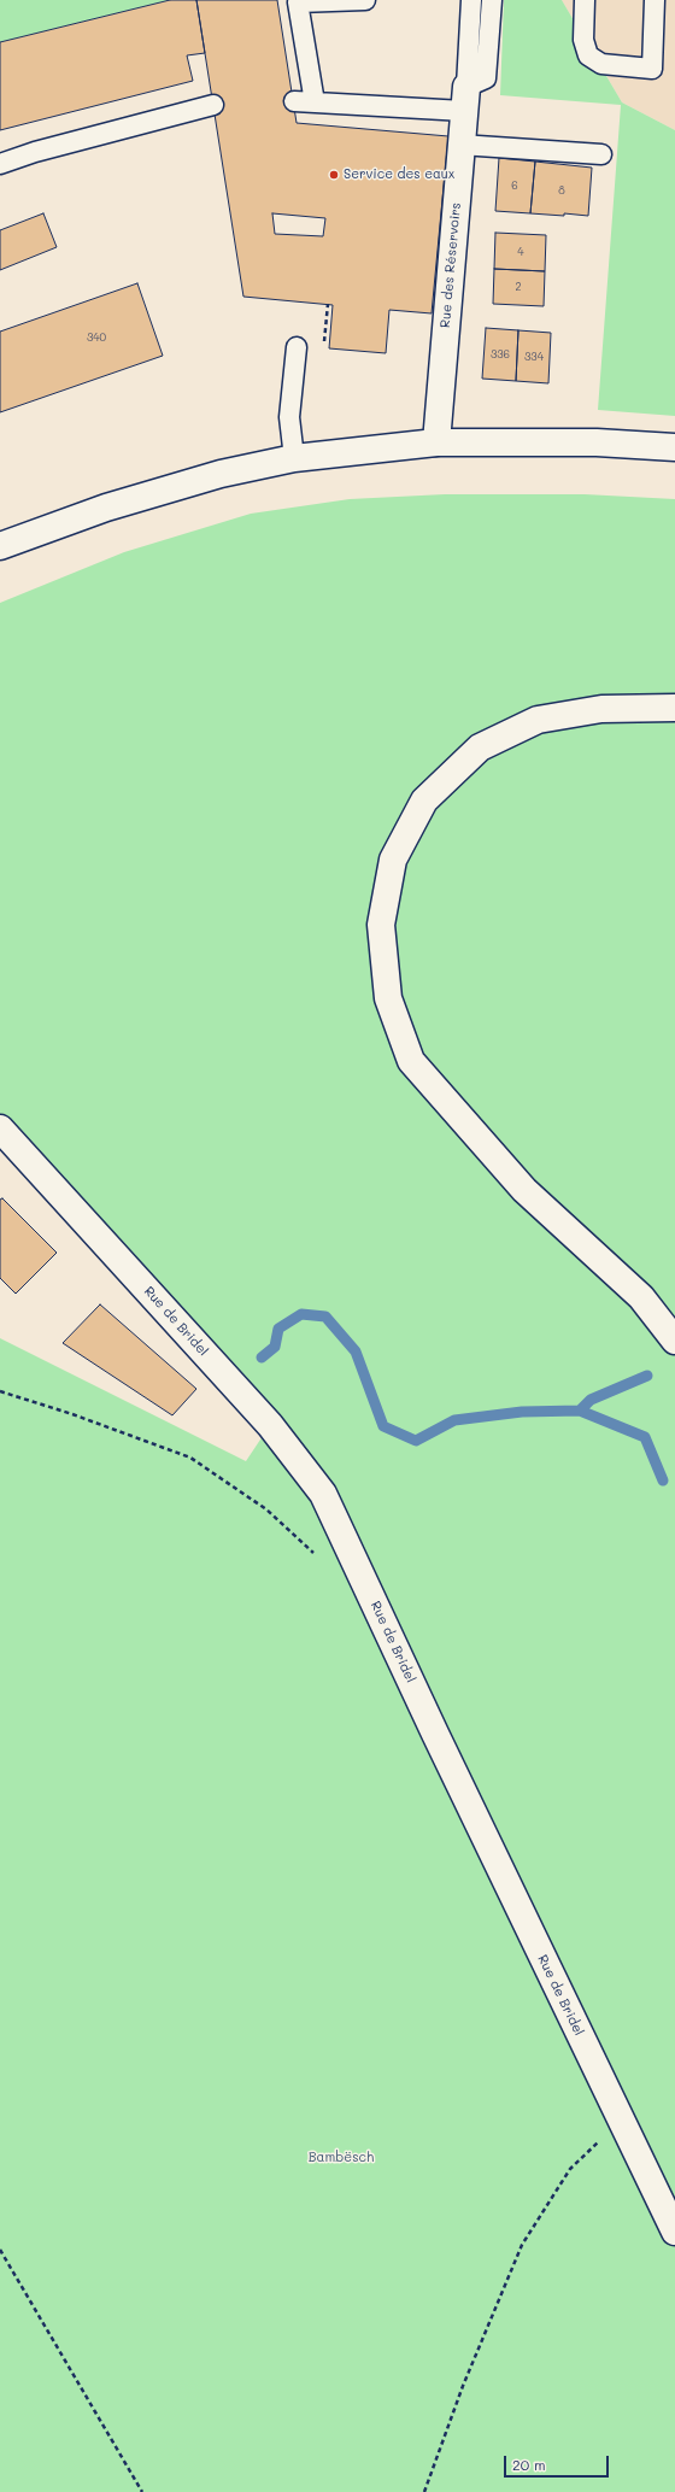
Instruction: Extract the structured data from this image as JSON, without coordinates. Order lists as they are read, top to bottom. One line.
{"streets":{"street":["Rue des Réservoirs","Rue de Bridel"]},"parks":["Bambësch"],"places":["Service des eaux"],"house_numbers":["6","8","4","2","340","336","334"],"scale_bar":"20 m"}
